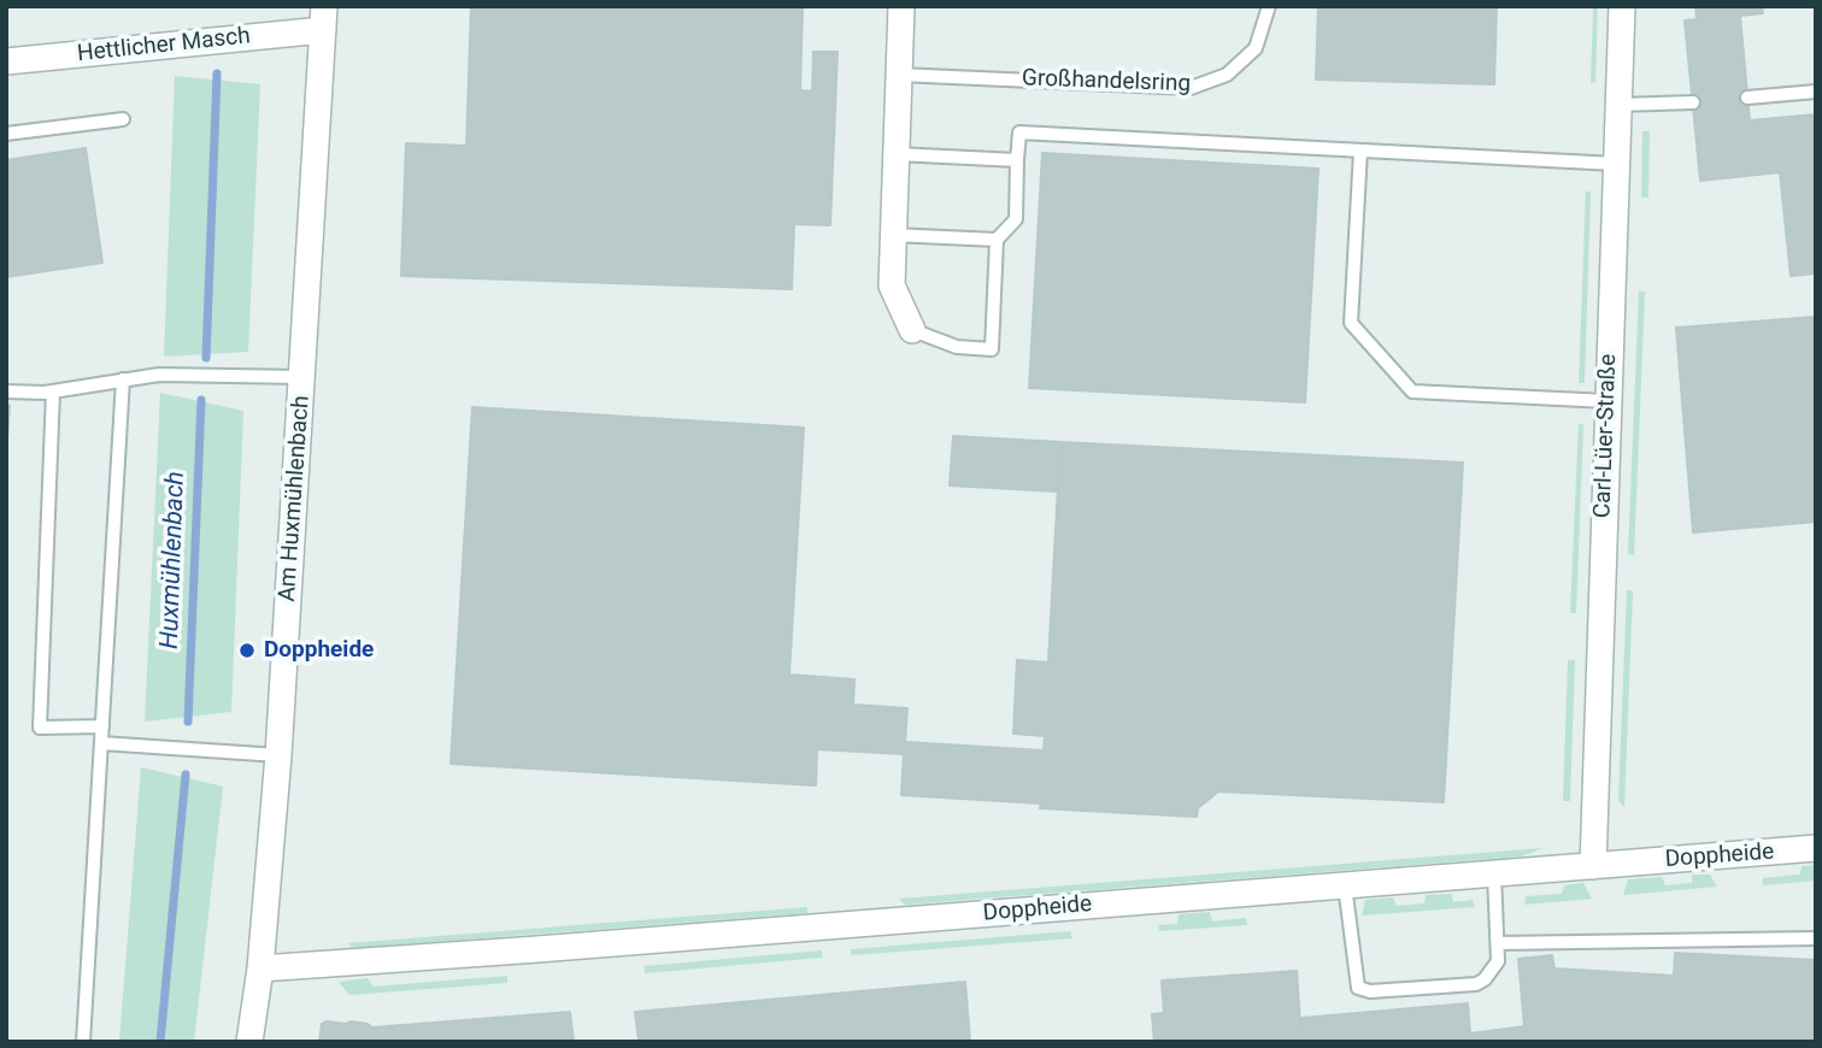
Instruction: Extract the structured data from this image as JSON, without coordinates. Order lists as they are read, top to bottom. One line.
{"streets":{"street":["Hettlicher Masch","Carl-Lüer-Straße","Am Huxmühlenbach","Doppheide"],"lane":["Großhandelsring"]},"crossings":[["Hettlicher Masch","Am Huxmühlenbach"],["Carl-Lüer-Straße","Doppheide"],["Am Huxmühlenbach","Doppheide"]],"water":["Huxmühlenbach"],"places":["Doppheide"]}
